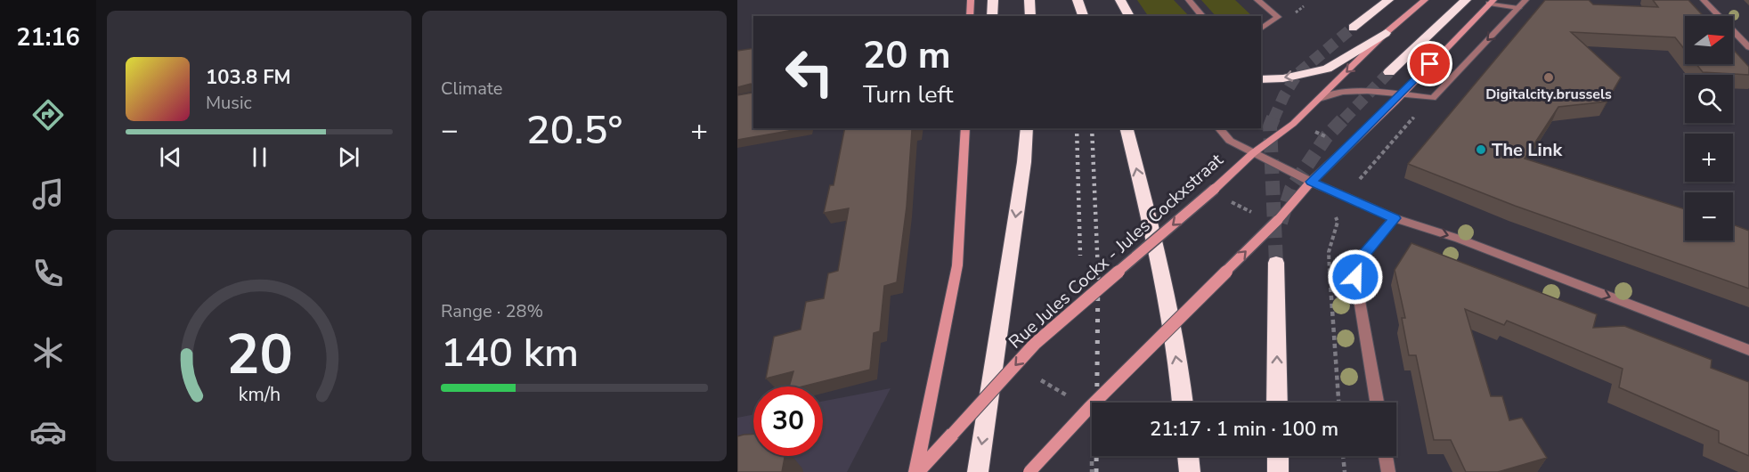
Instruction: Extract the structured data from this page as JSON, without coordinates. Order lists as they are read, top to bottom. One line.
{"streets":{"main road":["Rue Jules Cockx - Jules Cockxstraat"]},"places":["Digitalcity.brussels","The Link"],"north":"right","page":{"tabs":"21:16","tile":["Climate",["Range · 28%","140 km"]],"map_buttons":["+","−"],"turn":["20 m","Turn left"],"song":["103.8 FM","Music"],"heat":["−","20.5°","+"],"limit":"30","trip":"21:17 · 1 min · 100 m","gauge":["20","km/h"]}}
